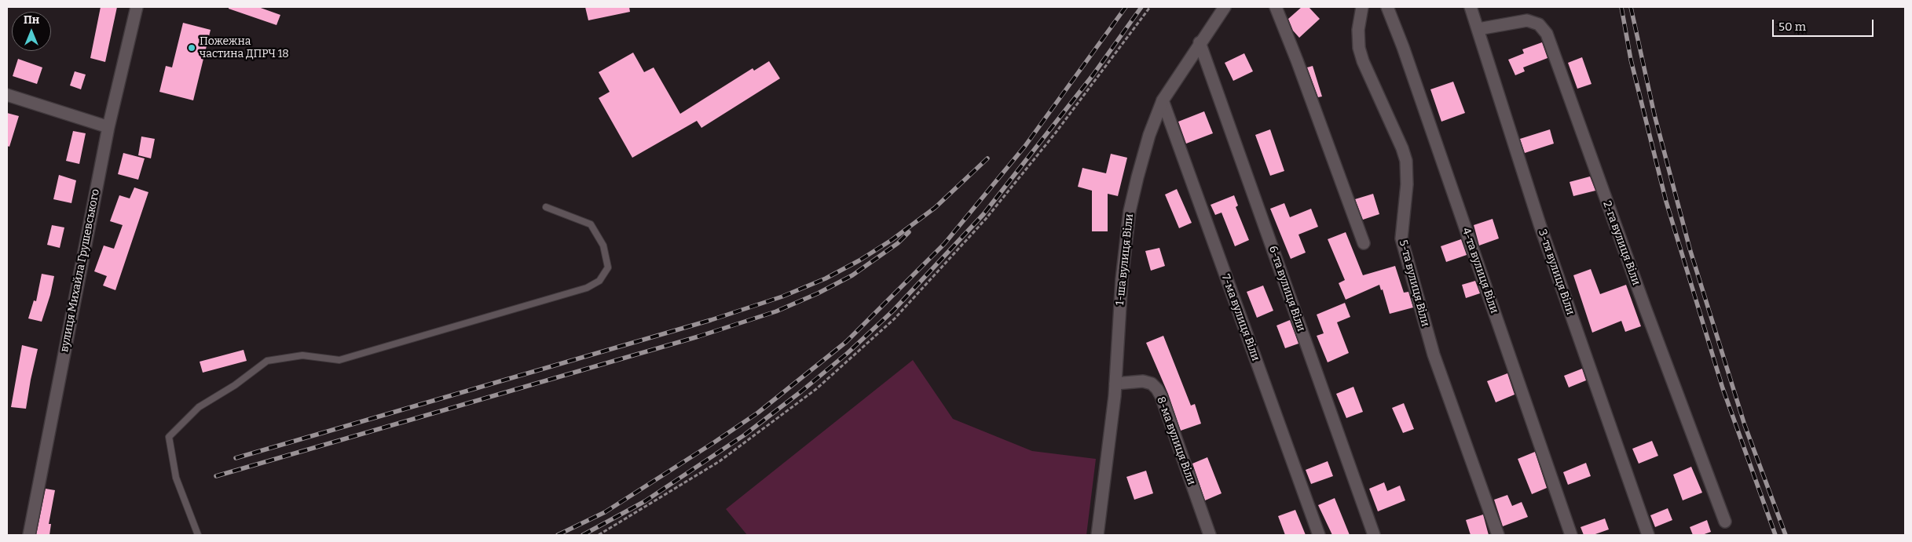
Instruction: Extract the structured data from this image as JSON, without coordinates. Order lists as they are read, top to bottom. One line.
{"streets":{"street":["2-га вулиця Віли","1-ша вулиця Віли","вулиця Михайла Грушевського","4-та вулиця Віли","3-тя вулиця Віли","5-та вулиця Віли","6-та вулиця Віли","7-ма вулиця Віли","8-ма вулиця Віли"]},"crossings":[["2-га вулиця Віли","3-тя вулиця Віли"],["1-ша вулиця Віли","6-та вулиця Віли"],["1-ша вулиця Віли","7-ма вулиця Віли"],["1-ша вулиця Віли","8-ма вулиця Віли"]],"places":["Пожежна частина ДПРЧ 18"],"scale_bar":"50 m","north":"top"}
